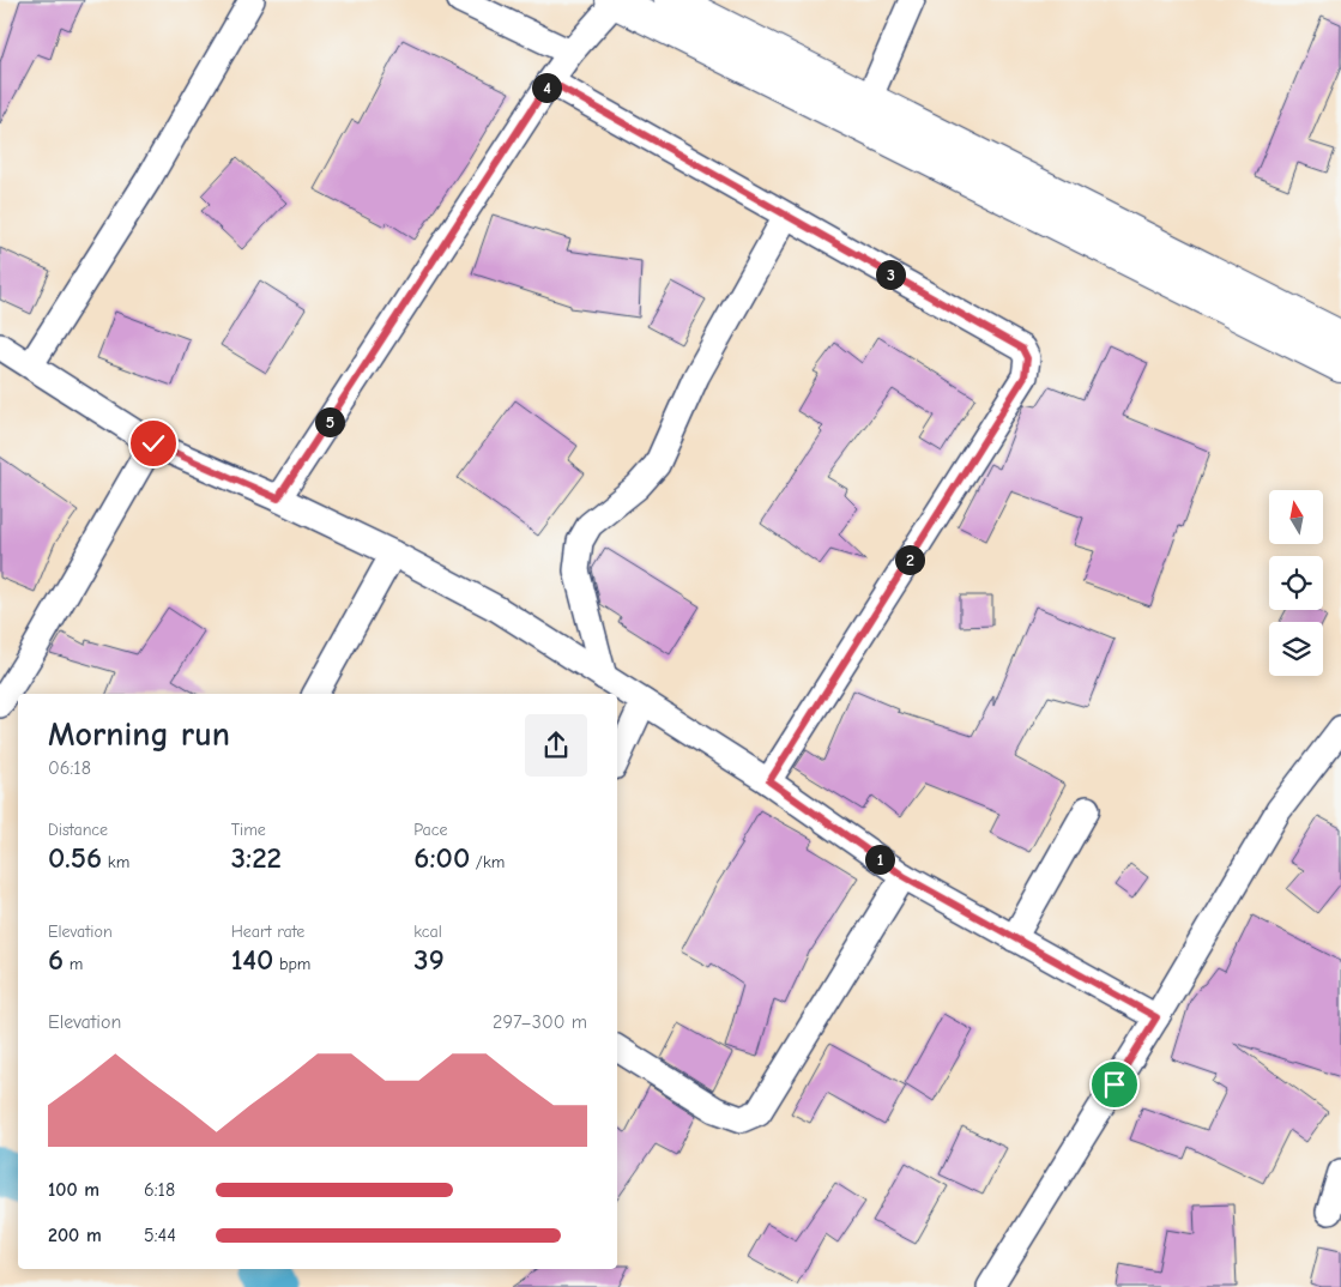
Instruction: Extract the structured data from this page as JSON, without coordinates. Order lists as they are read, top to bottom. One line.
{"north":"top","page":{"pins":["4","3","5","2","1"],"heading":["Morning run","06:18"],"stats":[["Distance","0.56 km"],["Time","3:22"],["Pace","6:00 /km"],["Elevation","6 m"],["Heart rate","140 bpm"],["kcal","39"]],"chart":["Elevation","297–300 m"],"list":[{"name":"100 m","note":"6:18"},{"name":"200 m","note":"5:44"}]}}
